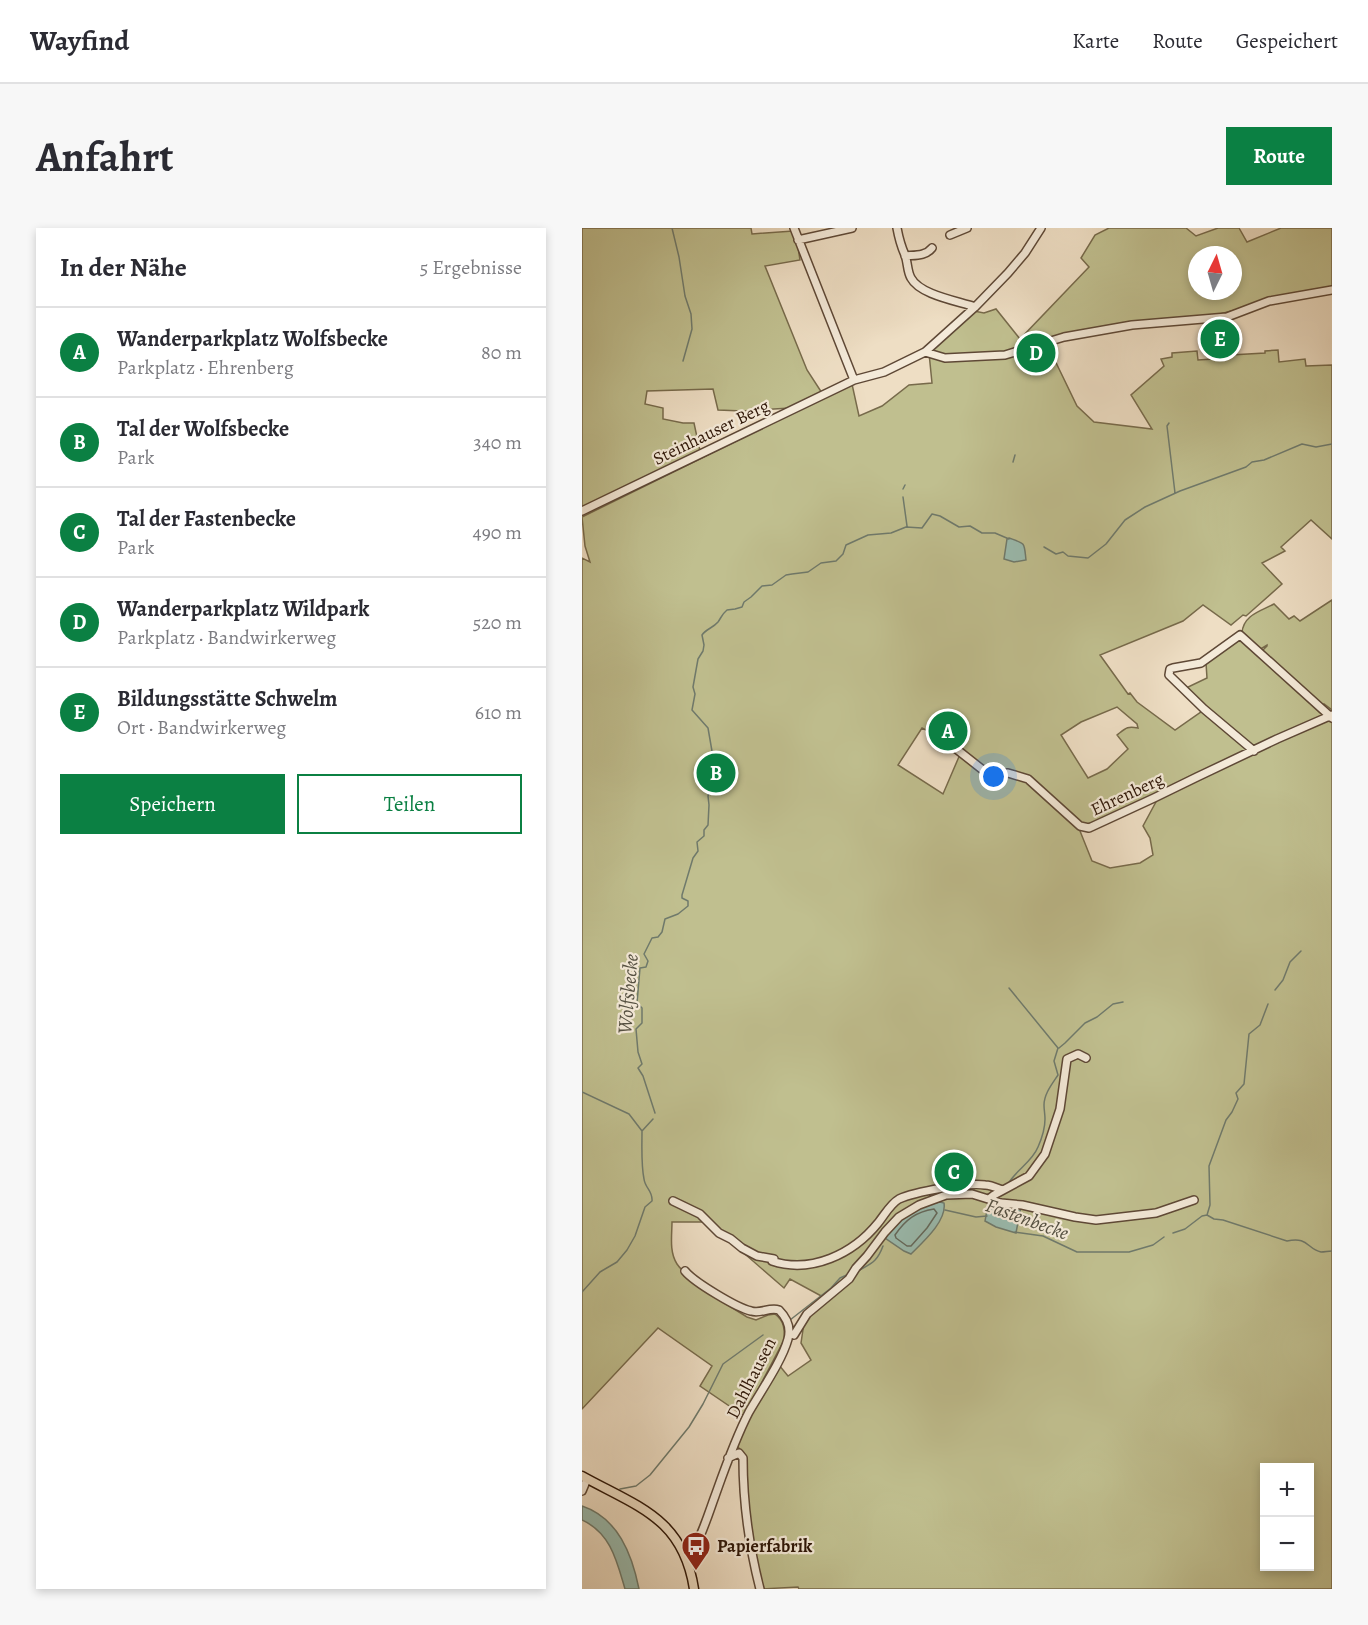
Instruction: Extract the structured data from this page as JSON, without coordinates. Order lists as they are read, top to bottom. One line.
{"streets":{"street":["Steinhauser Berg","Ehrenberg","Dahlhausen"]},"water":["Wolfsbecke","Fastenbecke"],"places":{"bus stop":["Papierfabrik"]},"north":"top","page":{"header":"Wayfind","nav":["Karte","Route","Gespeichert"],"buttons":["Route",["Speichern","Teilen"]],"title":"Anfahrt","heading":["In der Nähe","5 Ergebnisse"],"list":[{"mark":"A","name":"Wanderparkplatz Wolfsbecke","note":"Parkplatz · Ehrenberg","value":"80 m"},{"mark":"B","name":"Tal der Wolfsbecke","note":"Park","value":"340 m"},{"mark":"C","name":"Tal der Fastenbecke","note":"Park","value":"490 m"},{"mark":"D","name":"Wanderparkplatz Wildpark","note":"Parkplatz · Bandwirkerweg","value":"520 m"},{"mark":"E","name":"Bildungsstätte Schwelm","note":"Ort · Bandwirkerweg","value":"610 m"}],"pins":["E","D","A","B","C"],"map_buttons":["+","−"]}}
